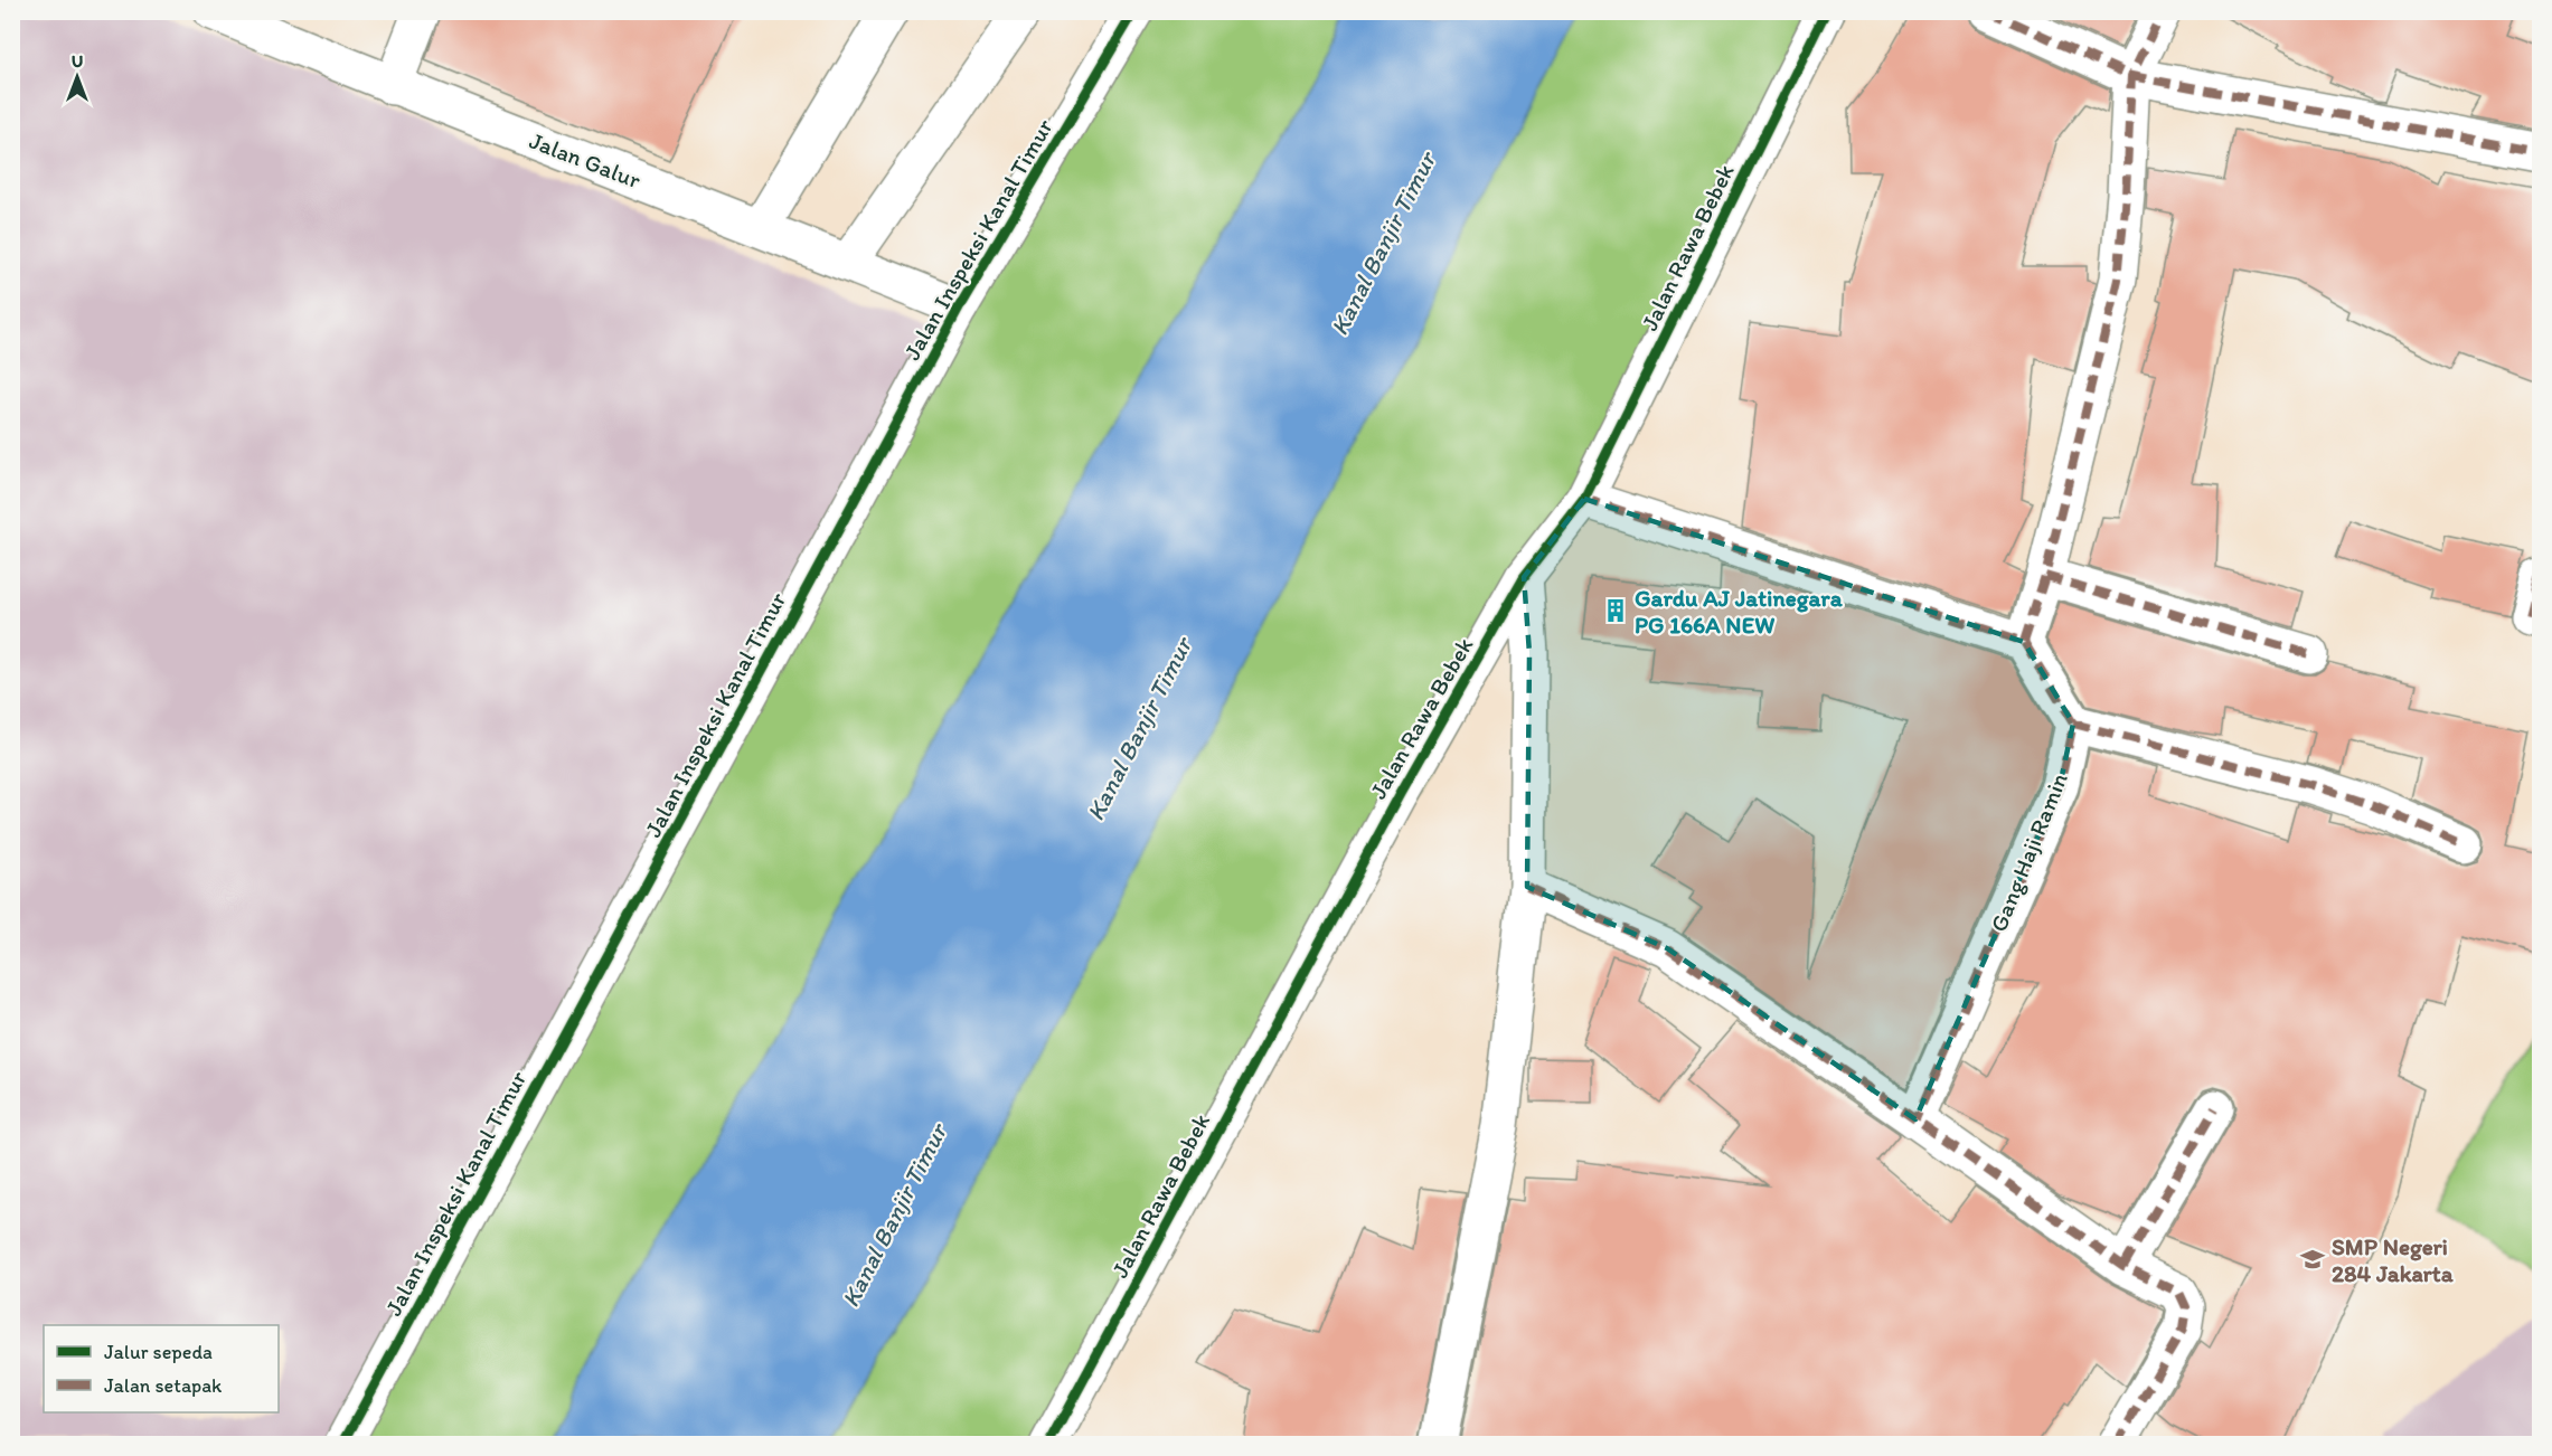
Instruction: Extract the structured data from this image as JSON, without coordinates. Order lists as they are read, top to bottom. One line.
{"streets":{"street":["Jalan Galur","Jalan Inspeksi Kanal Timur","Jalan Rawa Bebek","Gang Haji Ramin"]},"crossings":[["Jalan Galur","Jalan Inspeksi Kanal Timur"]],"water":["Kanal Banjir Timur"],"places":{"building":["Gardu AJ Jatinegara PG 166A NEW"],"school or university":["SMP Negeri 284 Jakarta"]},"legend":["Jalur sepeda","Jalan setapak"],"north":"top"}
